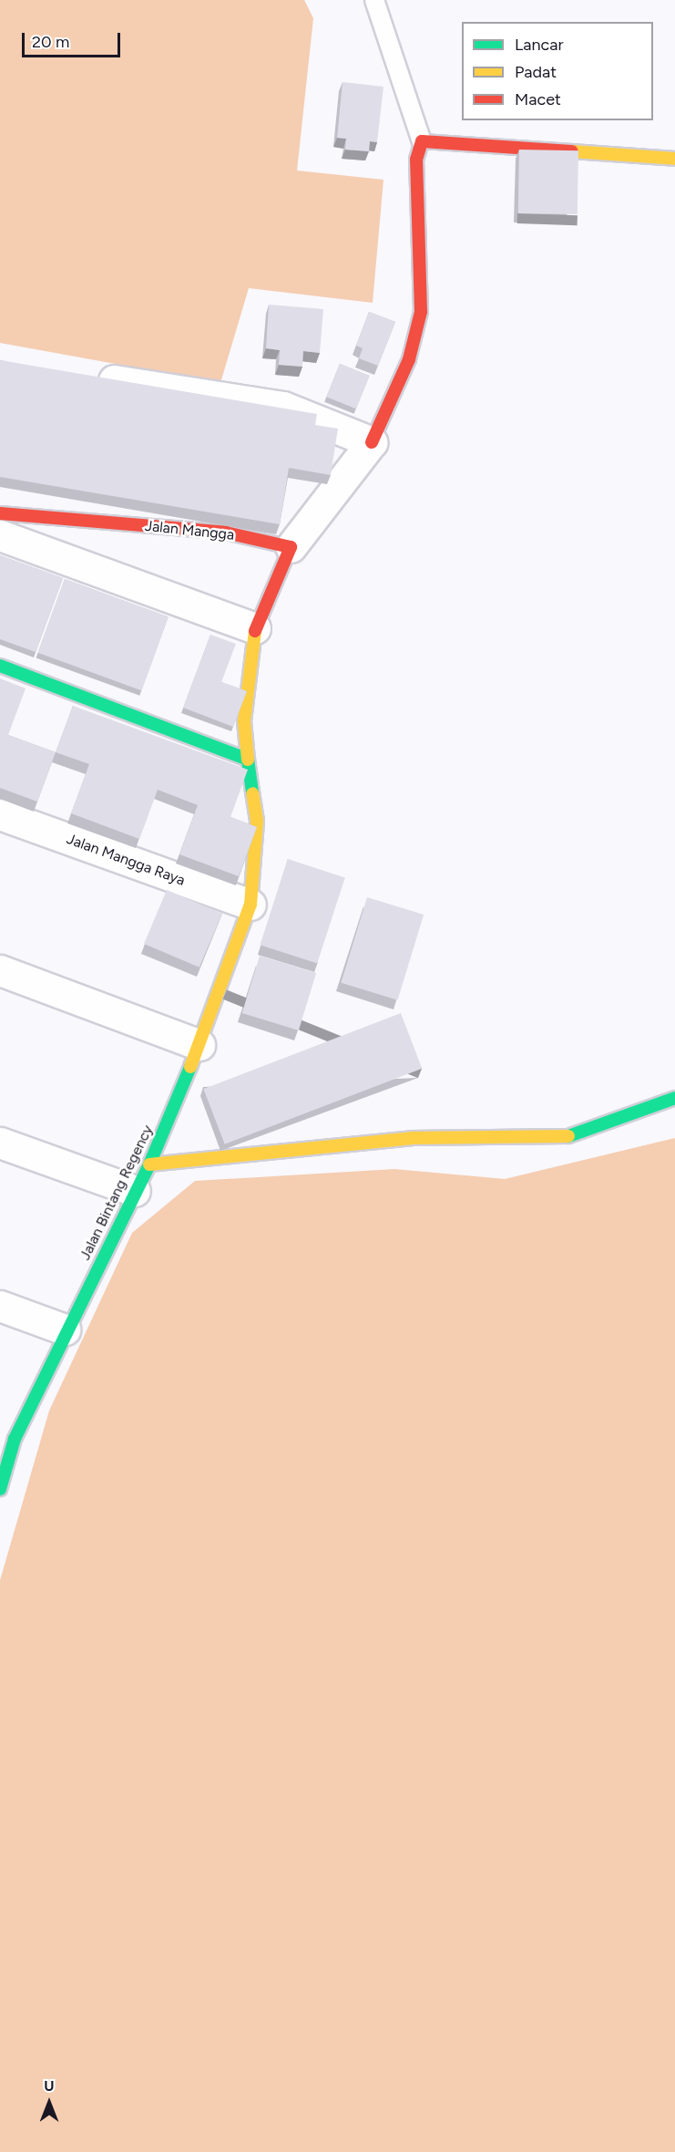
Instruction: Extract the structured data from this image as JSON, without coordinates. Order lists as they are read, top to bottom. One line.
{"streets":{"street":["Jalan Mangga","Jalan Mangga Raya","Jalan Bintang Regency"]},"crossings":[["Jalan Mangga Raya","Jalan Bintang Regency"]],"legend":["Lancar","Padat","Macet"],"scale_bar":"20 m","north":"top"}
